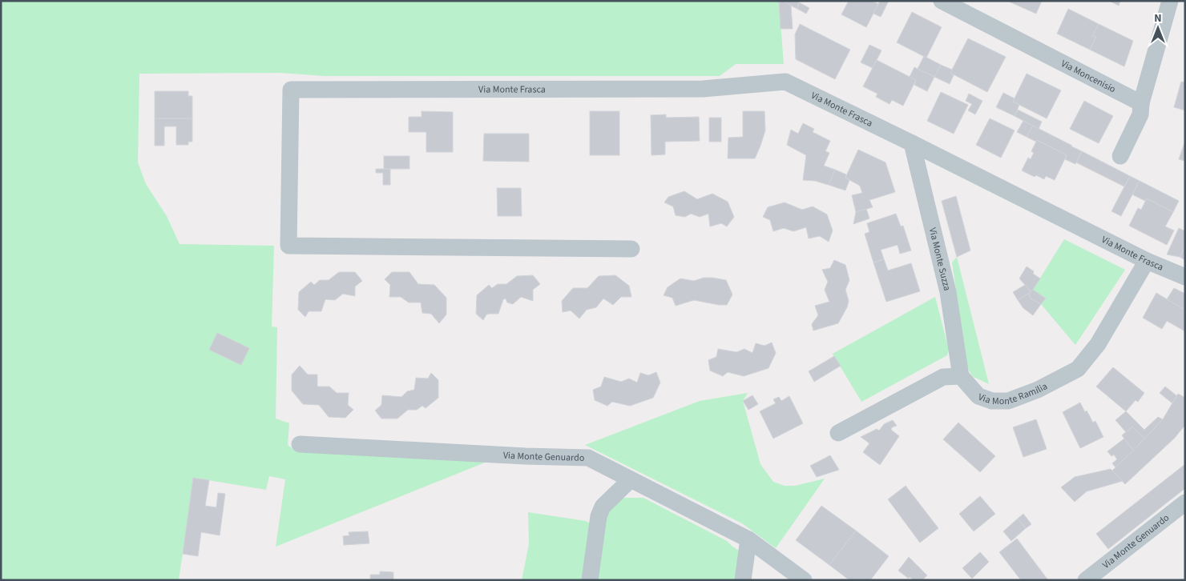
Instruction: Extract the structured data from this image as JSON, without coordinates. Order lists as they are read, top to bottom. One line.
{"streets":{"street":["Via Moncenisio","Via Monte Frasca","Via Monte Suzza","Via Monte Ramilia","Via Monte Genuardo"]},"crossings":[["Via Monte Frasca","Via Monte Suzza"],["Via Monte Frasca","Via Monte Ramilia"],["Via Monte Suzza","Via Monte Ramilia"]],"north":"top"}
